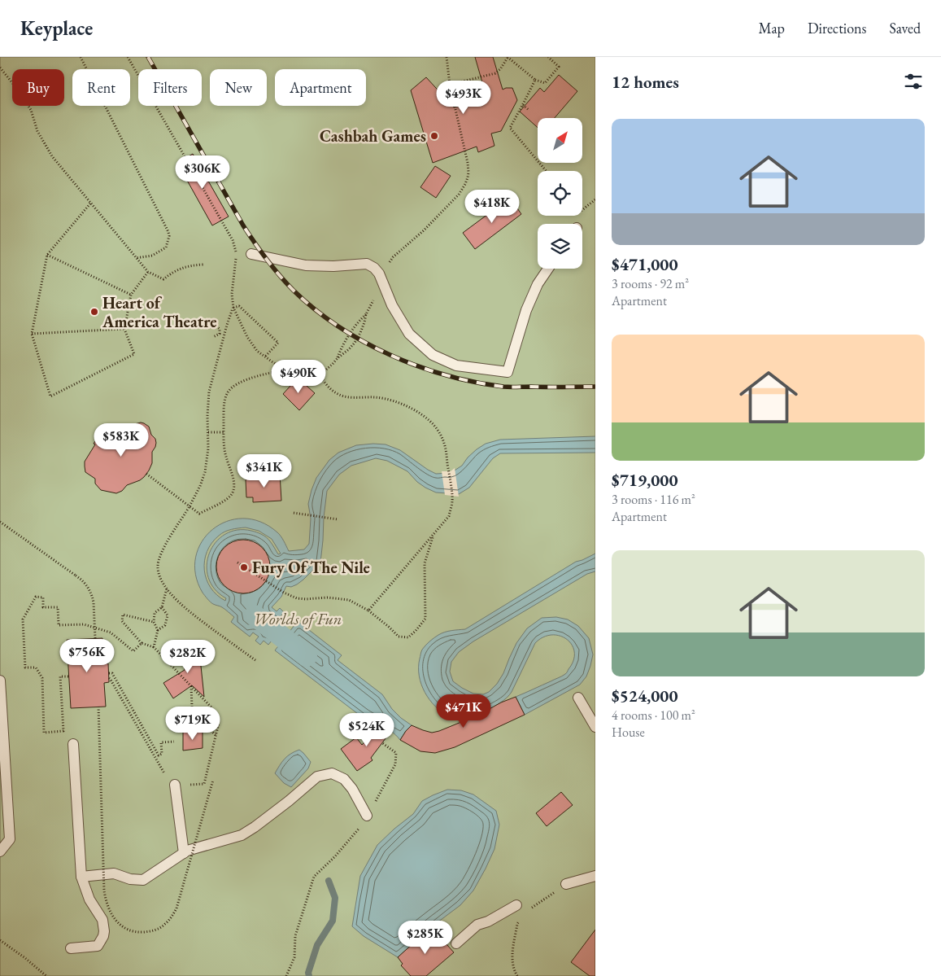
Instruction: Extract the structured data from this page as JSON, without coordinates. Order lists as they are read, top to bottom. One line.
{"parks":["Worlds of Fun"],"places":["Cashbah Games","Heart of America Theatre","Fury Of The Nile"],"north":"top right","page":{"header":"Keyplace","nav":["Map","Directions","Saved"],"heading":"12 homes","chip":["Buy","Rent","Filters","New","Apartment"],"price":["$493K","$306K","$418K","$490K","$583K","$341K","$756K","$282K","$471K","$719K","$524K","$285K"],"list":[{"name":"$471,000","note":"3 rooms · 92 m² · Apartment"},{"name":"$719,000","note":"3 rooms · 116 m² · Apartment"},{"name":"$524,000","note":"4 rooms · 100 m² · House"}]}}
